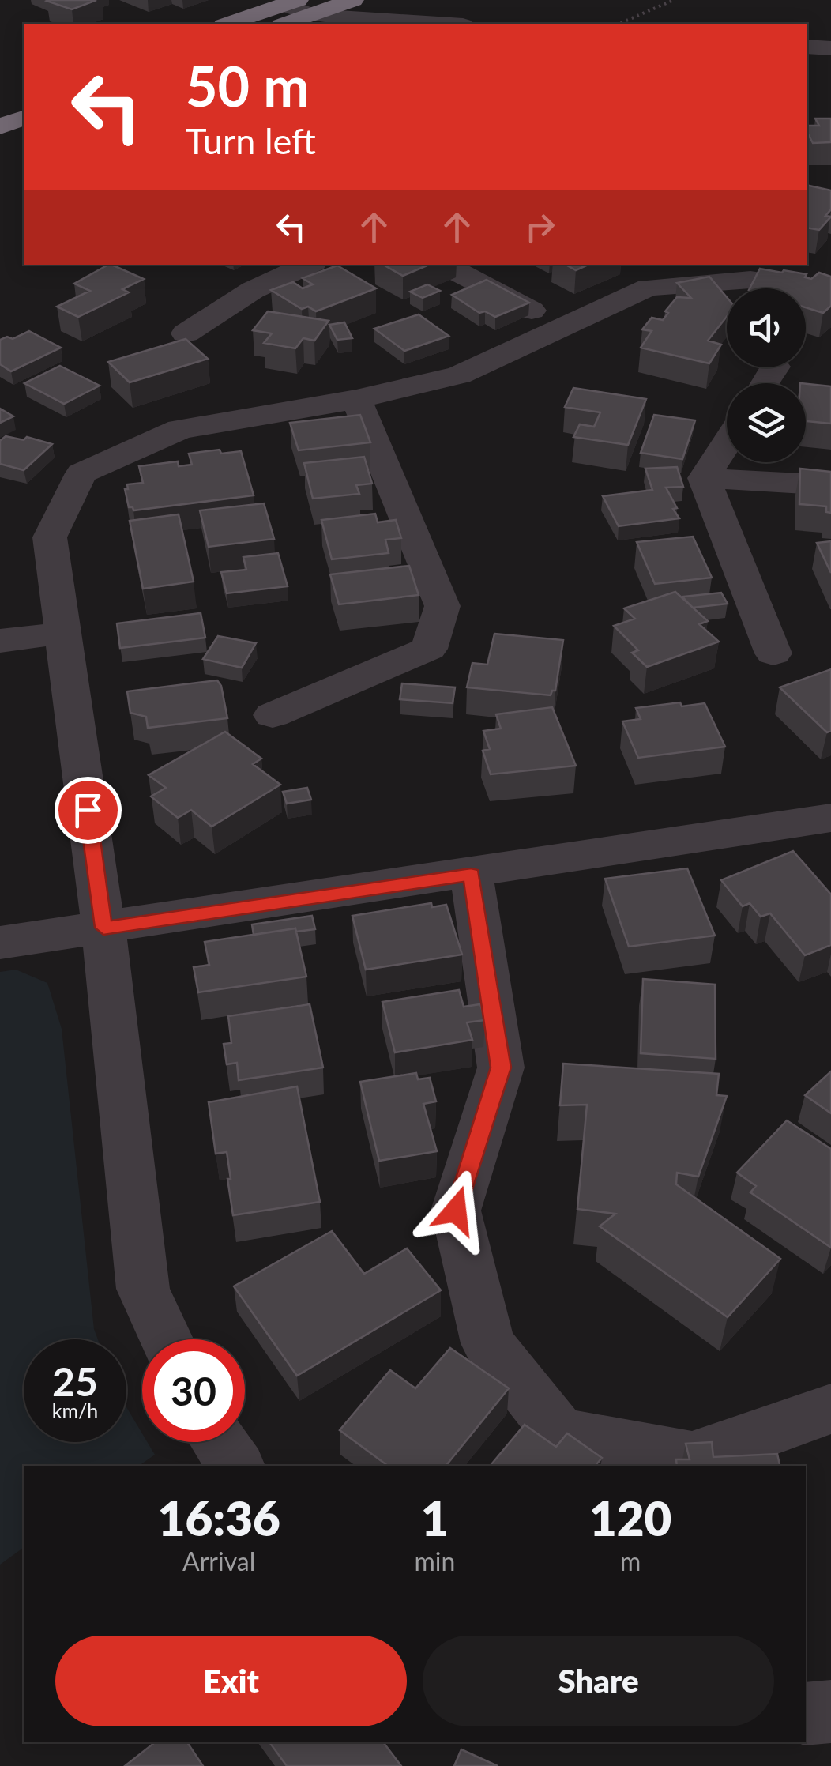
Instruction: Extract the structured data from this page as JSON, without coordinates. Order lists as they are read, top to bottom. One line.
{"page":{"turn":["50 m","Turn left"],"speed":"25 km/h","limit":"30","eta":["16:36","Arrival","1","min","120","m"],"buttons":["Exit","Share"]}}
